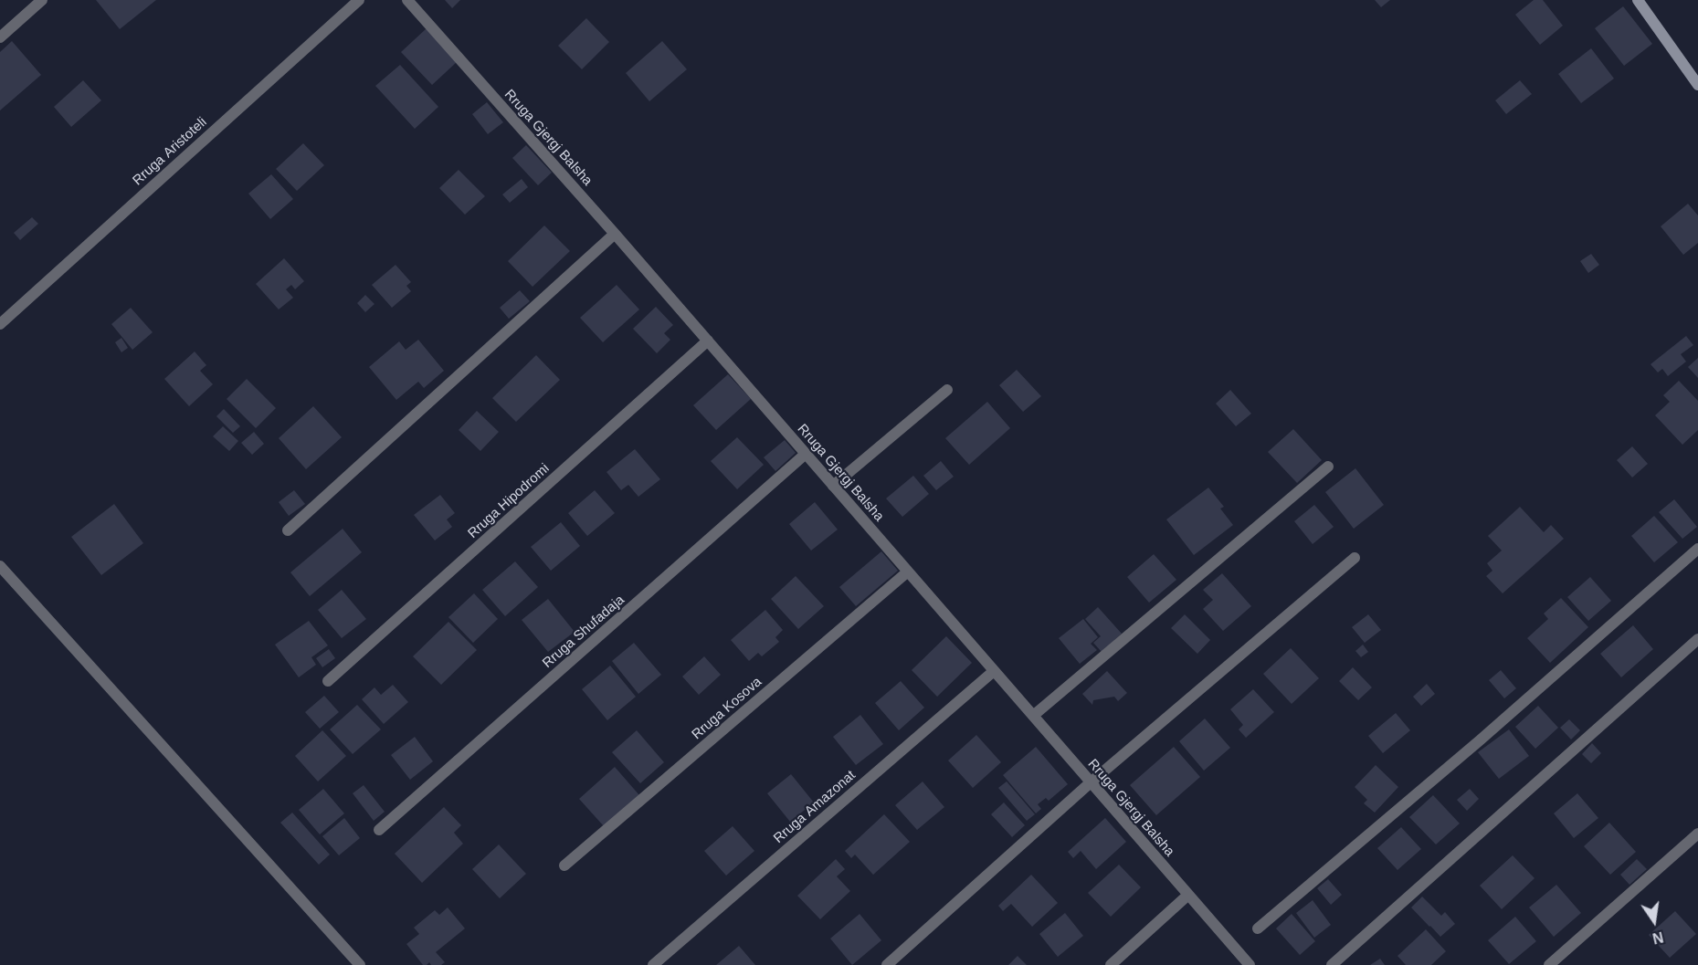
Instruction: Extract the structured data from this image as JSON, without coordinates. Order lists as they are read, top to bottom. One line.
{"streets":{"street":["Rruga Gjergj Balsha","Rruga Aristoteli","Rruga Hipodromi","Rruga Shufadaja","Rruga Kosova","Rruga Amazonat"]},"crossings":[["Rruga Gjergj Balsha","Rruga Hipodromi"],["Rruga Gjergj Balsha","Rruga Shufadaja"],["Rruga Gjergj Balsha","Rruga Kosova"],["Rruga Gjergj Balsha","Rruga Amazonat"]],"north":"bottom"}
